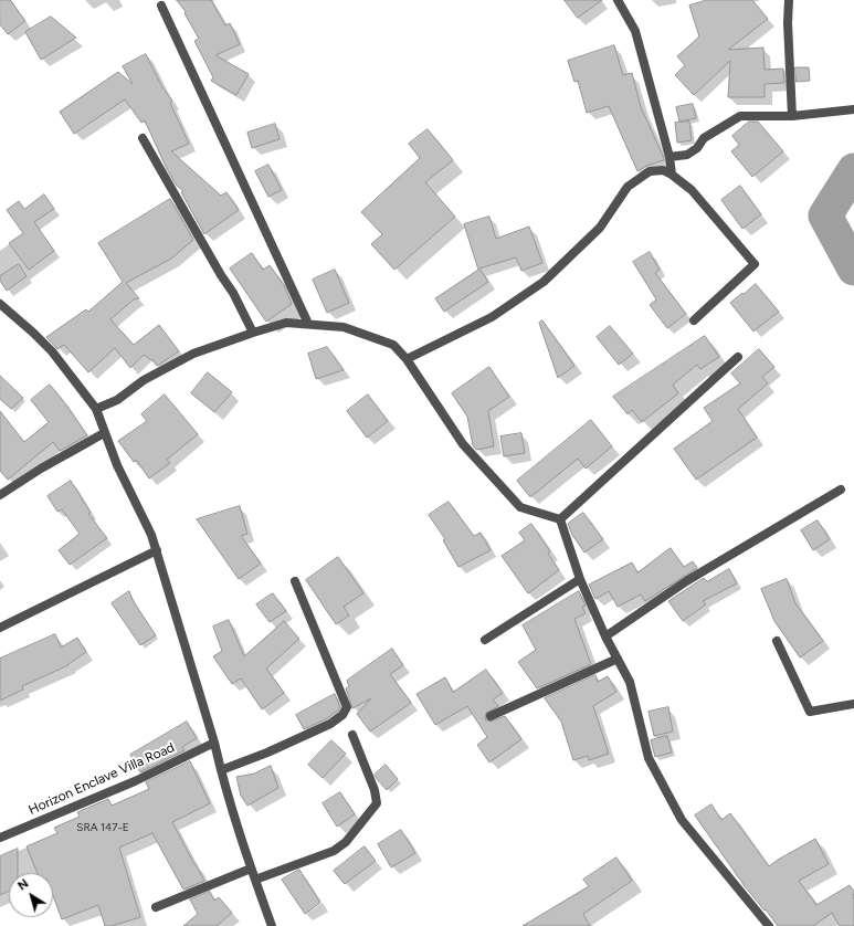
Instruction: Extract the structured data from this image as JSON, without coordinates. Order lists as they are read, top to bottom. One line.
{"streets":{"street":["Horizon Enclave Villa Road"]},"house_numbers":["SRA 147-E"],"north":"top left"}
